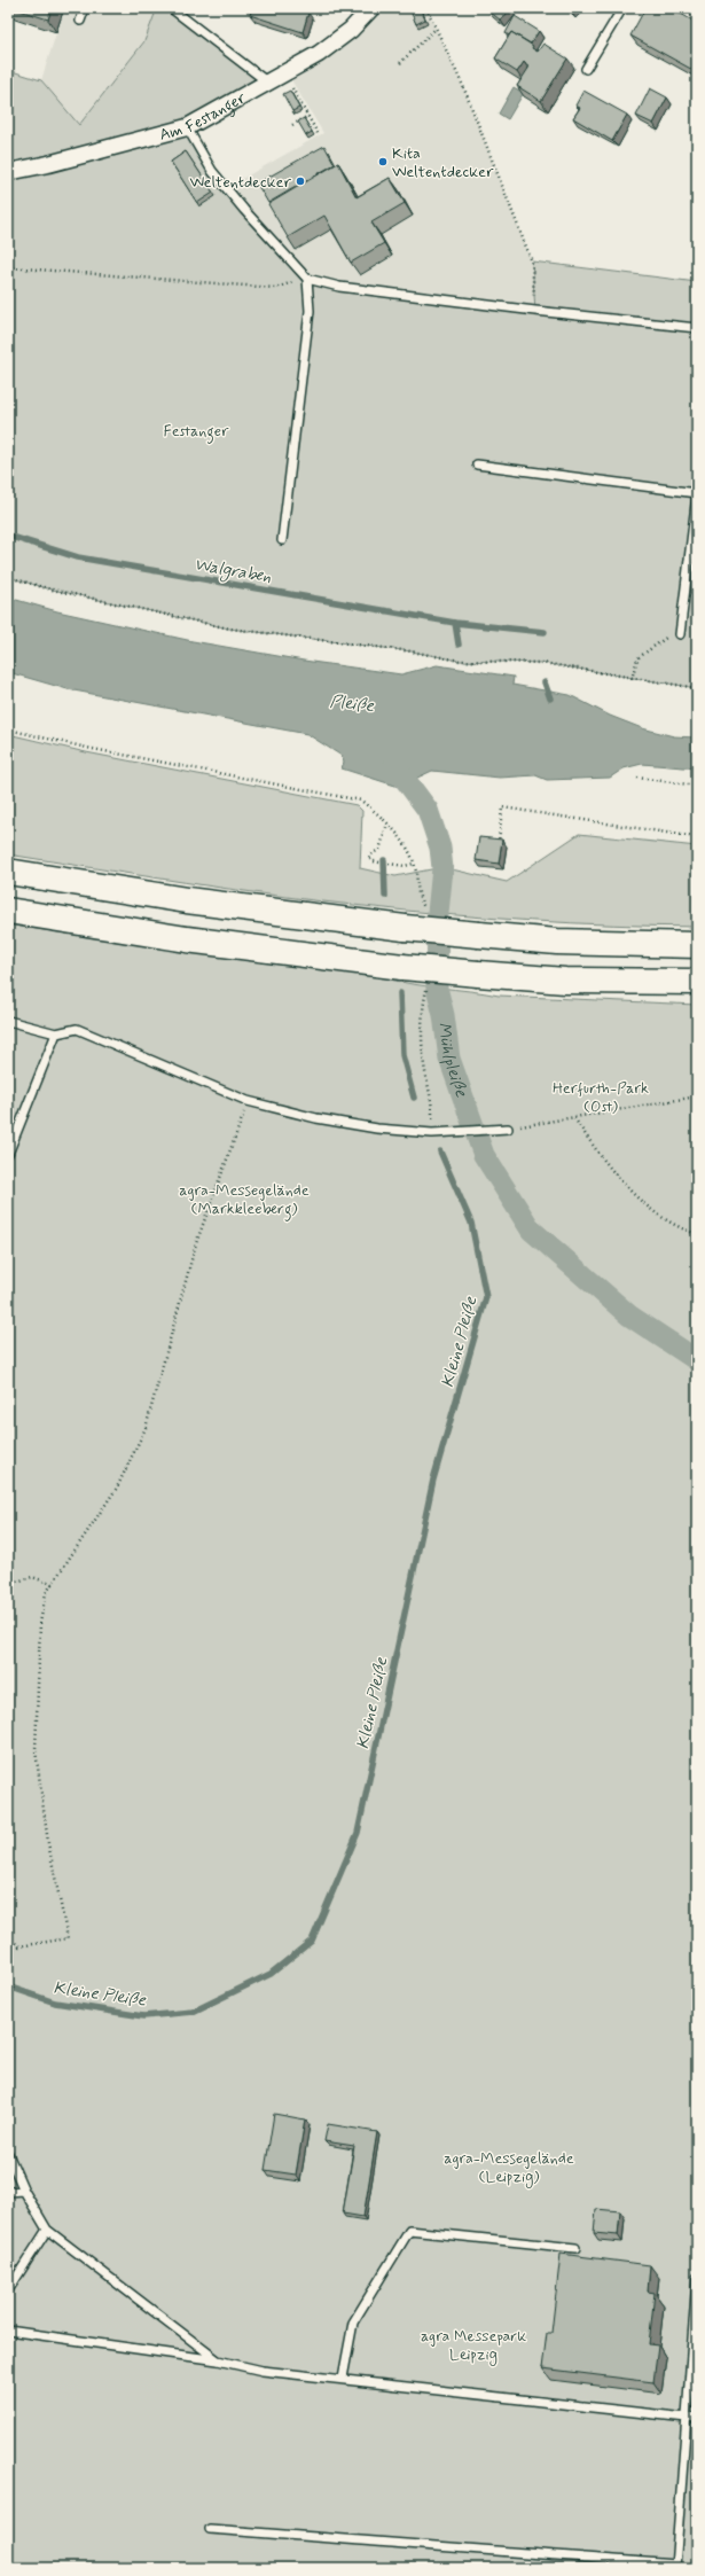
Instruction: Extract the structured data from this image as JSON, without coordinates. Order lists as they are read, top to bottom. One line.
{"streets":{"street":["Am Festanger"]},"water":["Walgraben","Pleiße","Mühlpleiße","Kleine Pleiße"],"parks":["Festanger","Herfurth-Park (Ost)","agra-Messegelände (Markkleeberg)","agra-Messegelände (Leipzig)","agra Messepark Leipzig"],"places":["Kita Weltentdecker","Weltentdecker"]}
